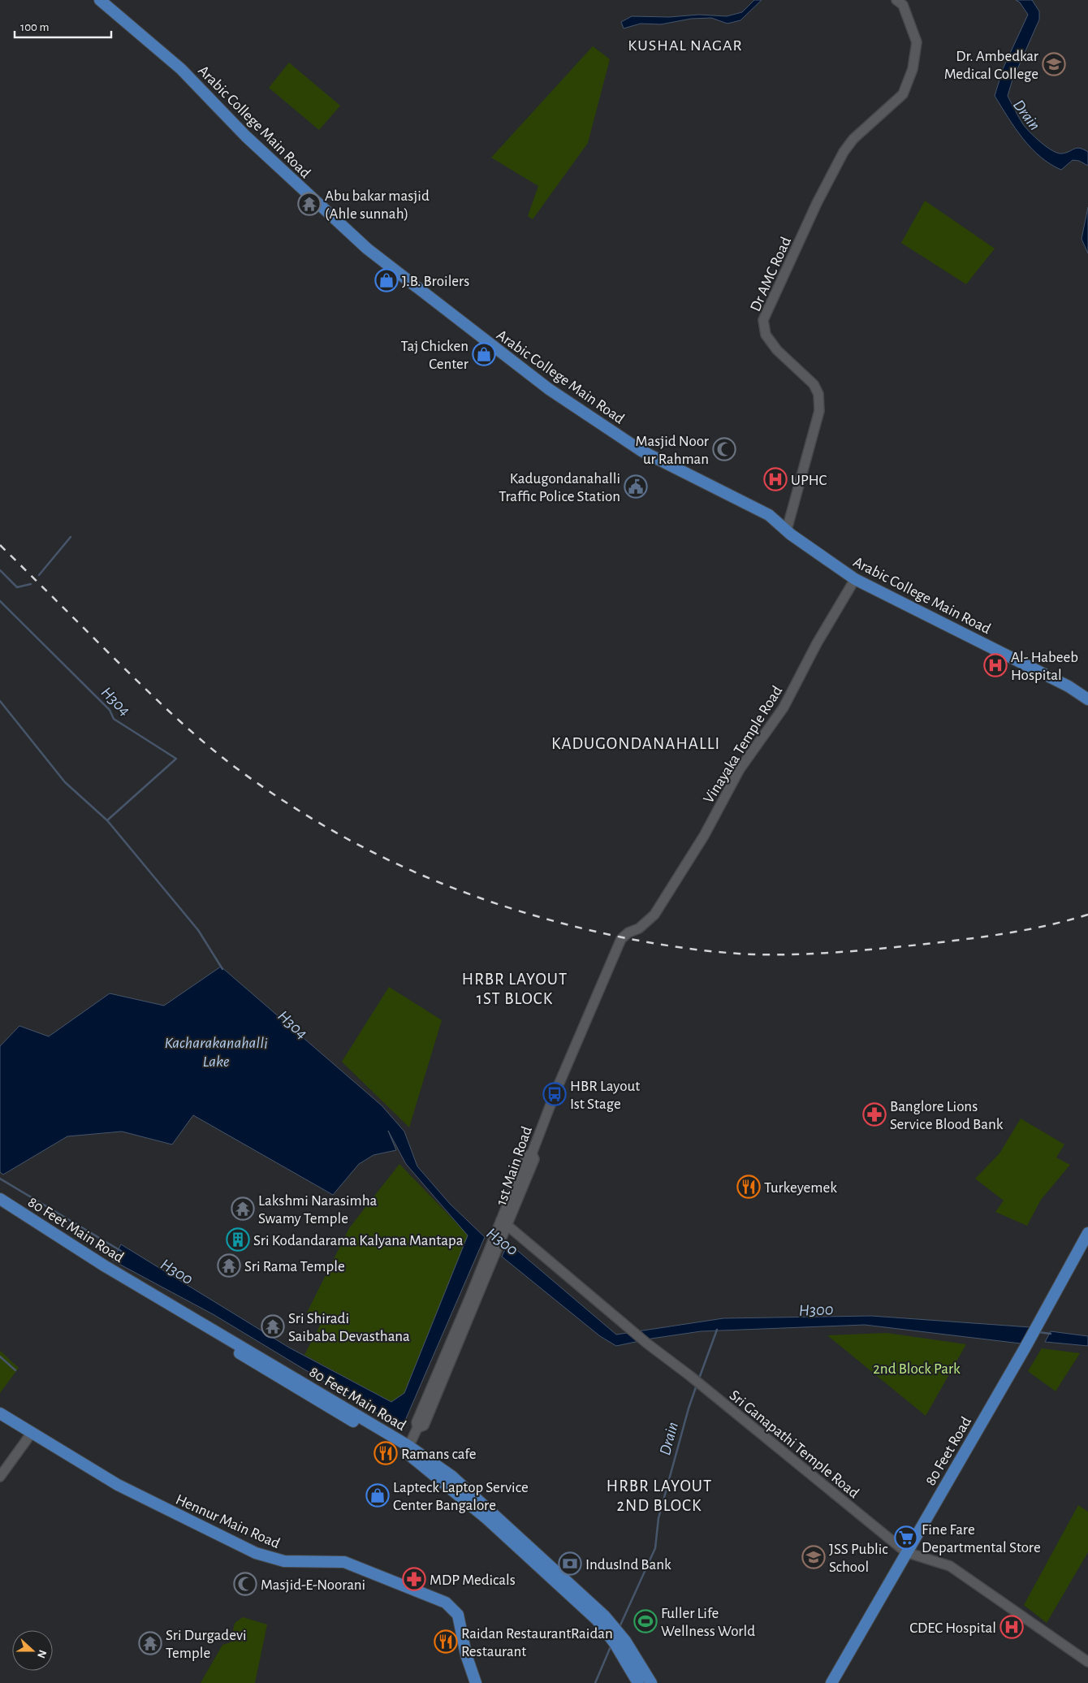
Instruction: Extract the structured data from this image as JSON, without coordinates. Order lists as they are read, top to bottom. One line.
{"streets":{"main road":["Arabic College Main Road","80 Feet Main Road","80 Feet Road","Hennur Main Road"],"street":["Dr AMC Road","Vinayaka Temple Road","1st Main Road","Sri Ganapathi Temple Road"]},"crossings":[["Arabic College Main Road","Dr AMC Road"],["Arabic College Main Road","Vinayaka Temple Road"],["Vinayaka Temple Road","1st Main Road"],["1st Main Road","Sri Ganapathi Temple Road"],["Sri Ganapathi Temple Road","80 Feet Road"]],"districts":["KUSHAL NAGAR","KADUGONDANAHALLI","HRBR LAYOUT 1ST BLOCK","HRBR LAYOUT 2ND BLOCK"],"water":["Drain","H304","Kacharakanahalli Lake","H300"],"parks":["2nd Block Park"],"places":{"school or university":["Dr. Ambedkar Medical College","JSS Public School"],"temple":["Abu bakar masjid (Ahle sunnah)","Lakshmi Narasimha Swamy Temple","Sri Rama Temple","Sri Shiradi Saibaba Devasthana","Sri Durgadevi Temple"],"shop":["J.B. Broilers","Taj Chicken Center","Lapteck Laptop Service Center Bangalore"],"mosque":["Masjid Noor ur Rahman","Masjid-E-Noorani"],"hospital":["UPHC","Al- Habeeb Hospital","CDEC Hospital"],"public building":["Kadugondanahalli Traffic Police Station"],"bus stop":["HBR Layout Ist Stage"],"pharmacy":["Banglore Lions Service Blood Bank","MDP Medicals"],"restaurant":["Turkeyemek","Ramans cafe","Raidan RestaurantRaidan Restaurant"],"building":["Sri Kodandarama Kalyana Mantapa"],"supermarket":["Fine Fare Departmental Store"],"bank":["IndusInd Bank"],"sports":["Fuller Life Wellness World"]},"scale_bar":"100 m","north":"right"}
